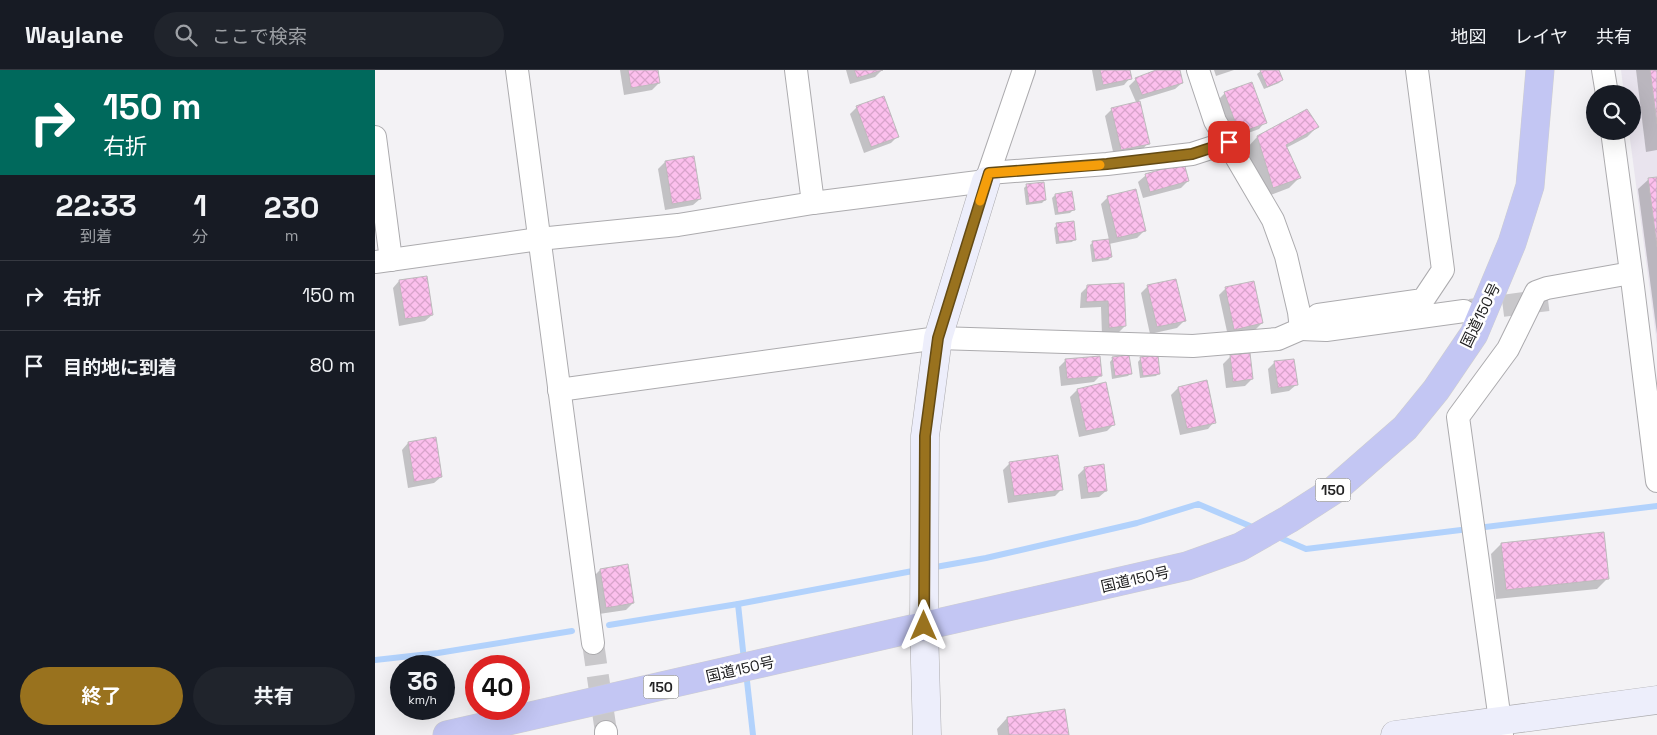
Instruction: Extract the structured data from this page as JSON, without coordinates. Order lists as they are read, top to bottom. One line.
{"streets":{"highway":["国道150号","150"]},"page":{"header":"Waylane","search":"ここで検索","nav":["地図","レイヤ","共有"],"turn":["150 m","右折"],"eta":["22:33","到着","1","分","230","m"],"list":[{"name":"右折","value":"150 m"},{"name":"目的地に到着","value":"80 m"}],"speed":"36 km/h","limit":"40","buttons":["終了","共有"]}}
